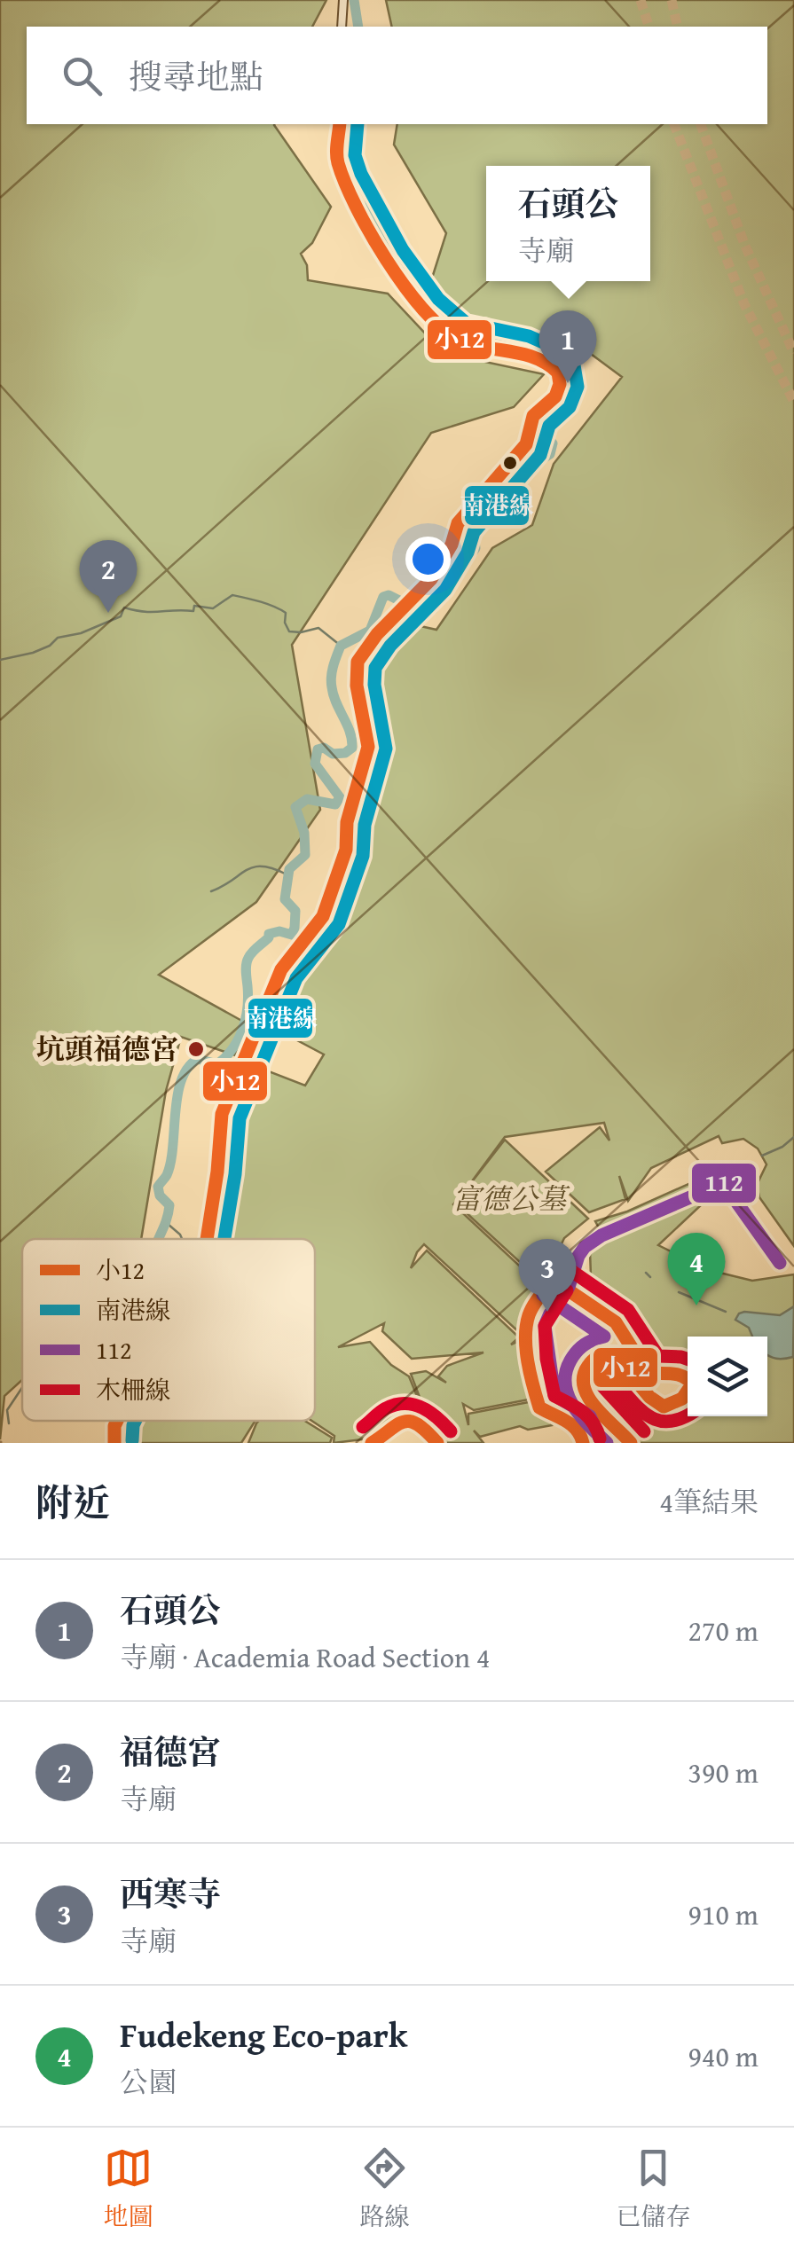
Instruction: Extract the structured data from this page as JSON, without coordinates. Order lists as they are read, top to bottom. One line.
{"parks":["富德公墓"],"places":["坑頭福德宮"],"lines":["transit line 小12","transit line 南港線","transit line 112","transit line 木柵線"],"legend":["小12","南港線","112","木柵線"],"page":{"search":"搜尋地點","popup":["石頭公","寺廟"],"pins":["1","2","4","3"],"heading":["附近","4筆結果"],"list":[{"mark":"1","name":"石頭公","note":"寺廟 · Academia Road Section 4","value":"270 m"},{"mark":"2","name":"福德宮","note":"寺廟","value":"390 m"},{"mark":"3","name":"西寒寺","note":"寺廟","value":"910 m"},{"mark":"4","name":"Fudekeng Eco-park","note":"公園","value":"940 m"}],"nav":["地圖","路線","已儲存"]}}
